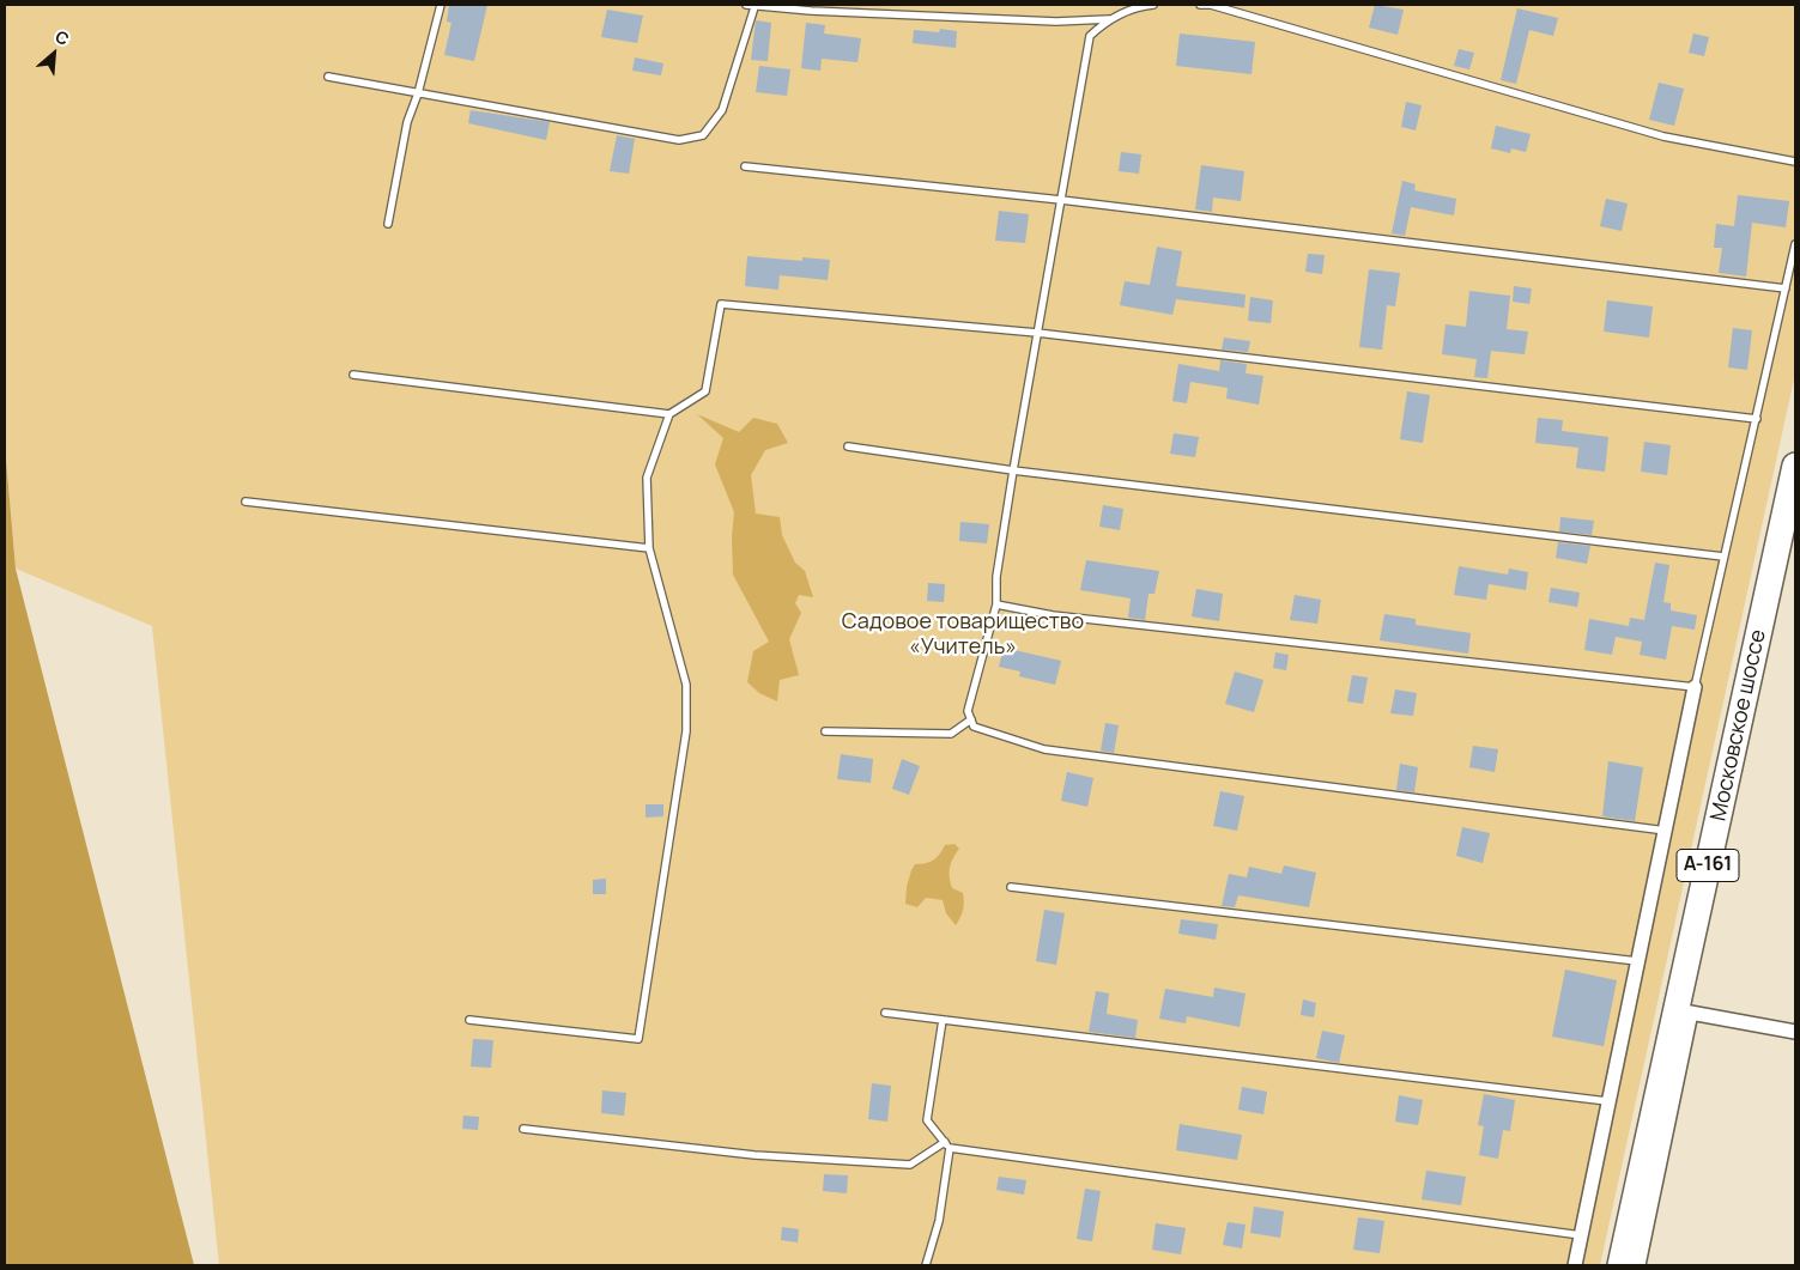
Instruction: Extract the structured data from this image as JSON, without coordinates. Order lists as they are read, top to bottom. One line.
{"streets":{"highway":["Московское шоссе","А-161"]},"parks":["Садовое товарищество «Учитель»"],"north":"top right"}
